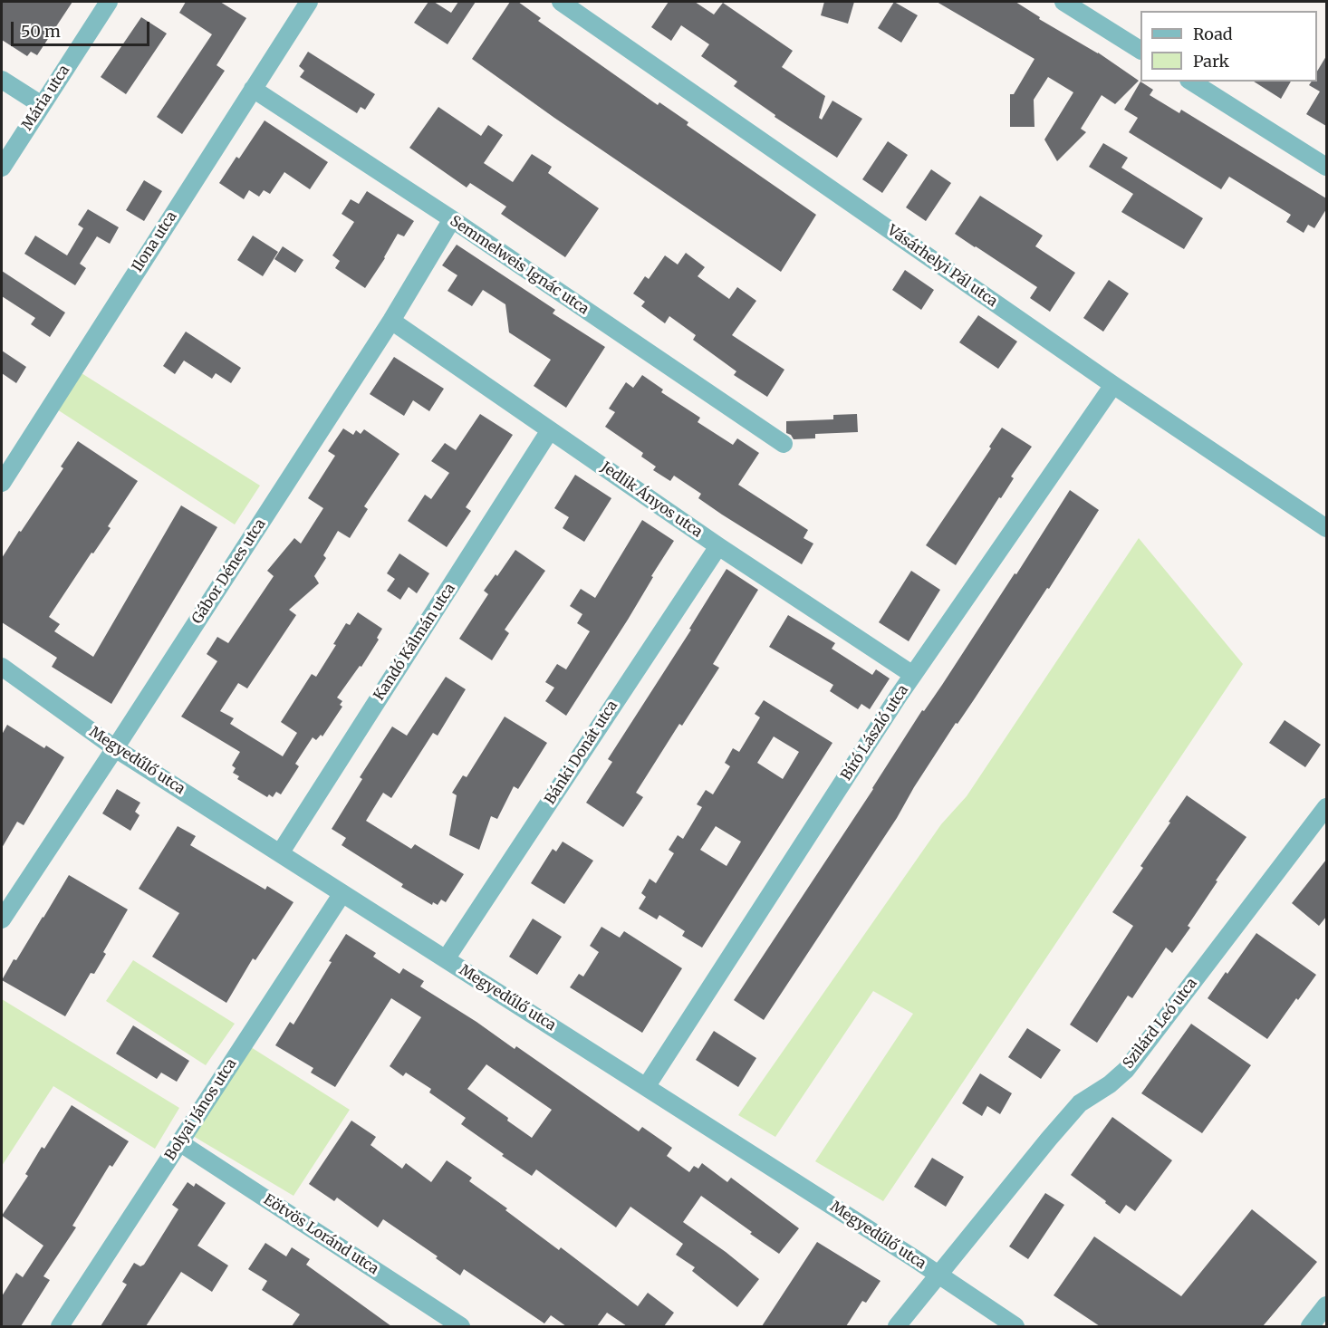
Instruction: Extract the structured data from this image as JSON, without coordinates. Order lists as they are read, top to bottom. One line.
{"streets":{"street":["Mária utca","Ilona utca","Semmelweis Ignác utca","Vásárhelyi Pál utca","Jedlik Ányos utca","Gábor Dénes utca","Kandó Kálmán utca","Bíró László utca","Bánki Donát utca","Megyedűlő utca","Szilárd Leó utca","Bolyai János utca","Eötvös Loránd utca"]},"crossings":[["Ilona utca","Semmelweis Ignác utca"],["Semmelweis Ignác utca","Gábor Dénes utca"],["Vásárhelyi Pál utca","Bíró László utca"],["Jedlik Ányos utca","Gábor Dénes utca"],["Jedlik Ányos utca","Kandó Kálmán utca"],["Jedlik Ányos utca","Bíró László utca"],["Jedlik Ányos utca","Bánki Donát utca"],["Gábor Dénes utca","Megyedűlő utca"],["Kandó Kálmán utca","Megyedűlő utca"],["Bíró László utca","Megyedűlő utca"],["Bánki Donát utca","Megyedűlő utca"],["Megyedűlő utca","Szilárd Leó utca"],["Megyedűlő utca","Bolyai János utca"],["Bolyai János utca","Eötvös Loránd utca"]],"legend":["Road","Park"],"scale_bar":"50 m"}
